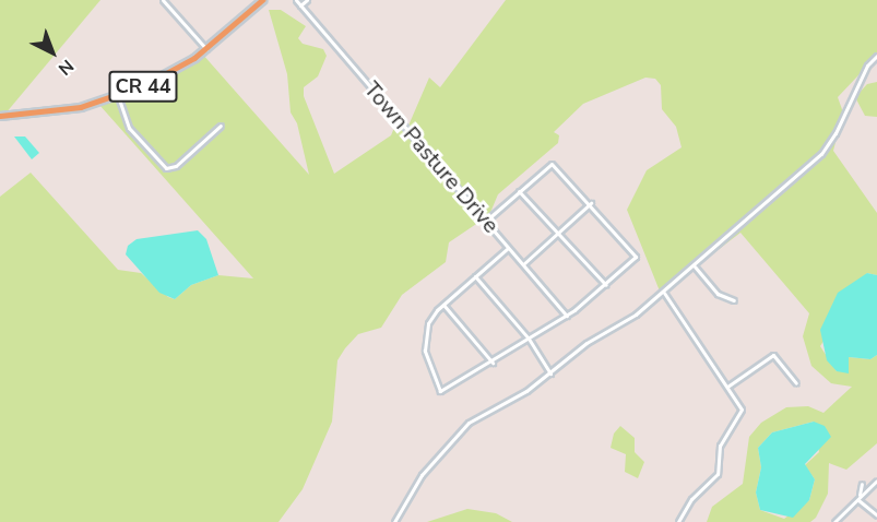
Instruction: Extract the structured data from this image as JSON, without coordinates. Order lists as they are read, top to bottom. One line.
{"streets":{"main road":["CR 44"],"street":["Town Pasture Drive"]},"north":"bottom right"}
